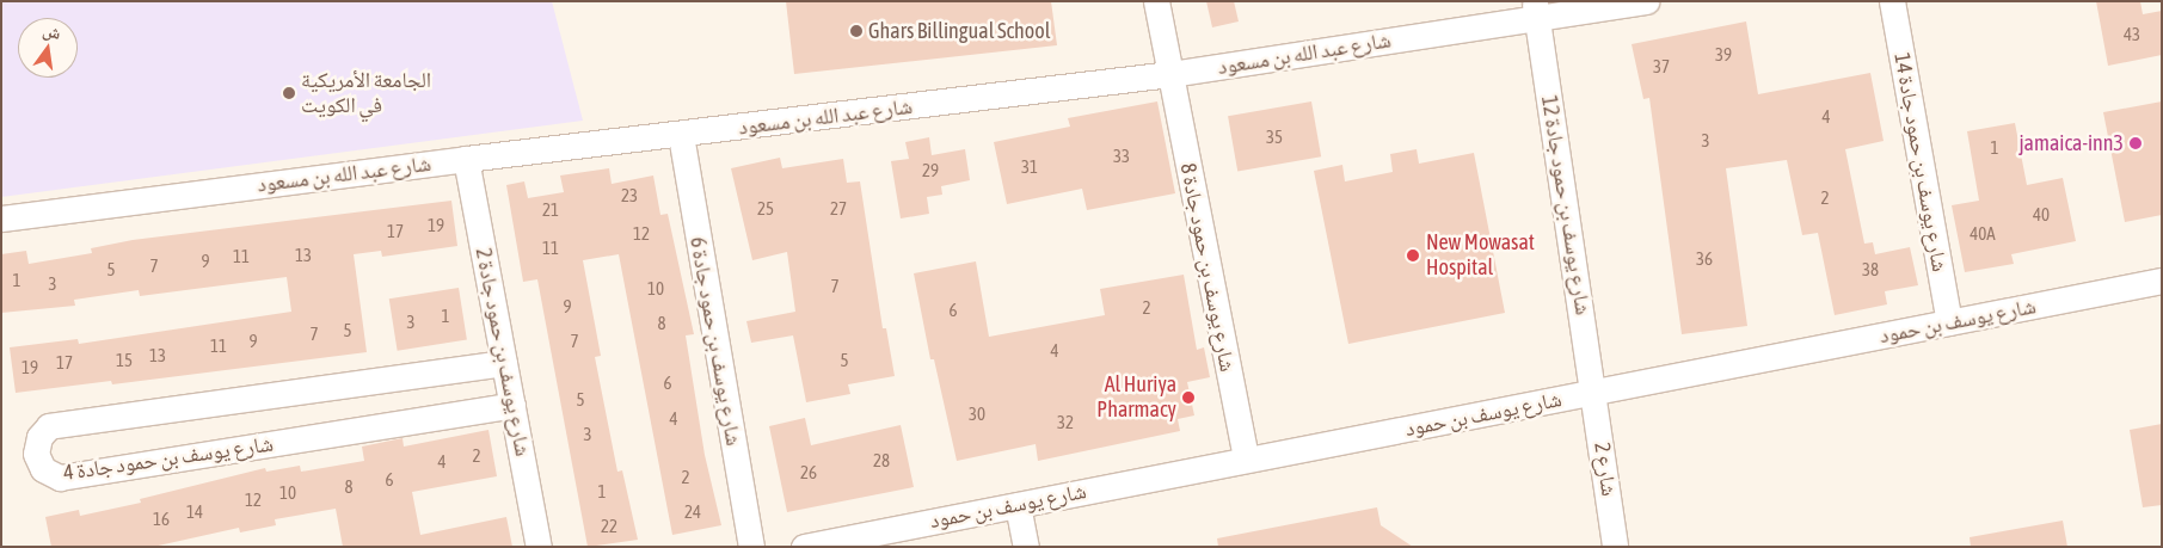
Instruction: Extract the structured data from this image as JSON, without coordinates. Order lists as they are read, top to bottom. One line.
{"streets":{"street":["شارع عبد الله بن مسعود","شارع يوسف بن حمود جادة 14","شارع يوسف بن حمود جادة 12","شارع يوسف بن حمود جادة 8","شارع يوسف بن حمود","شارع يوسف بن حمود جادة 6","شارع يوسف بن حمود جادة 2","شارع يوسف بن حمود جادة 4","شارع 2"]},"crossings":[["شارع عبد الله بن مسعود","شارع يوسف بن حمود جادة 12"],["شارع عبد الله بن مسعود","شارع يوسف بن حمود جادة 8"],["شارع عبد الله بن مسعود","شارع يوسف بن حمود جادة 6"],["شارع عبد الله بن مسعود","شارع يوسف بن حمود جادة 2"],["شارع يوسف بن حمود جادة 14","شارع يوسف بن حمود"],["شارع يوسف بن حمود جادة 12","شارع يوسف بن حمود"],["شارع يوسف بن حمود جادة 12","شارع 2"],["شارع يوسف بن حمود جادة 8","شارع يوسف بن حمود"],["شارع يوسف بن حمود","شارع 2"],["شارع يوسف بن حمود جادة 2","شارع يوسف بن حمود جادة 4"]],"places":["Ghars Billingual School","الجامعة الأمريكية في الكويت","jamaica-inn3","New Mowasat Hospital","Al Huriya Pharmacy"],"house_numbers":["43","39","37","4","35","3","1","33","31","29","23","2","25","27","21","40","19","17","12","40A","11","13","11","36","9","7","5","38","1","3","7","10","9","2","6","1","3","8","5","7","9","7","11","4","13","15","5","17","19","6","5","30","4","32","3","2","28","4","26","2","6","8","1","10","12","14","24","16","22"],"north":"top"}
